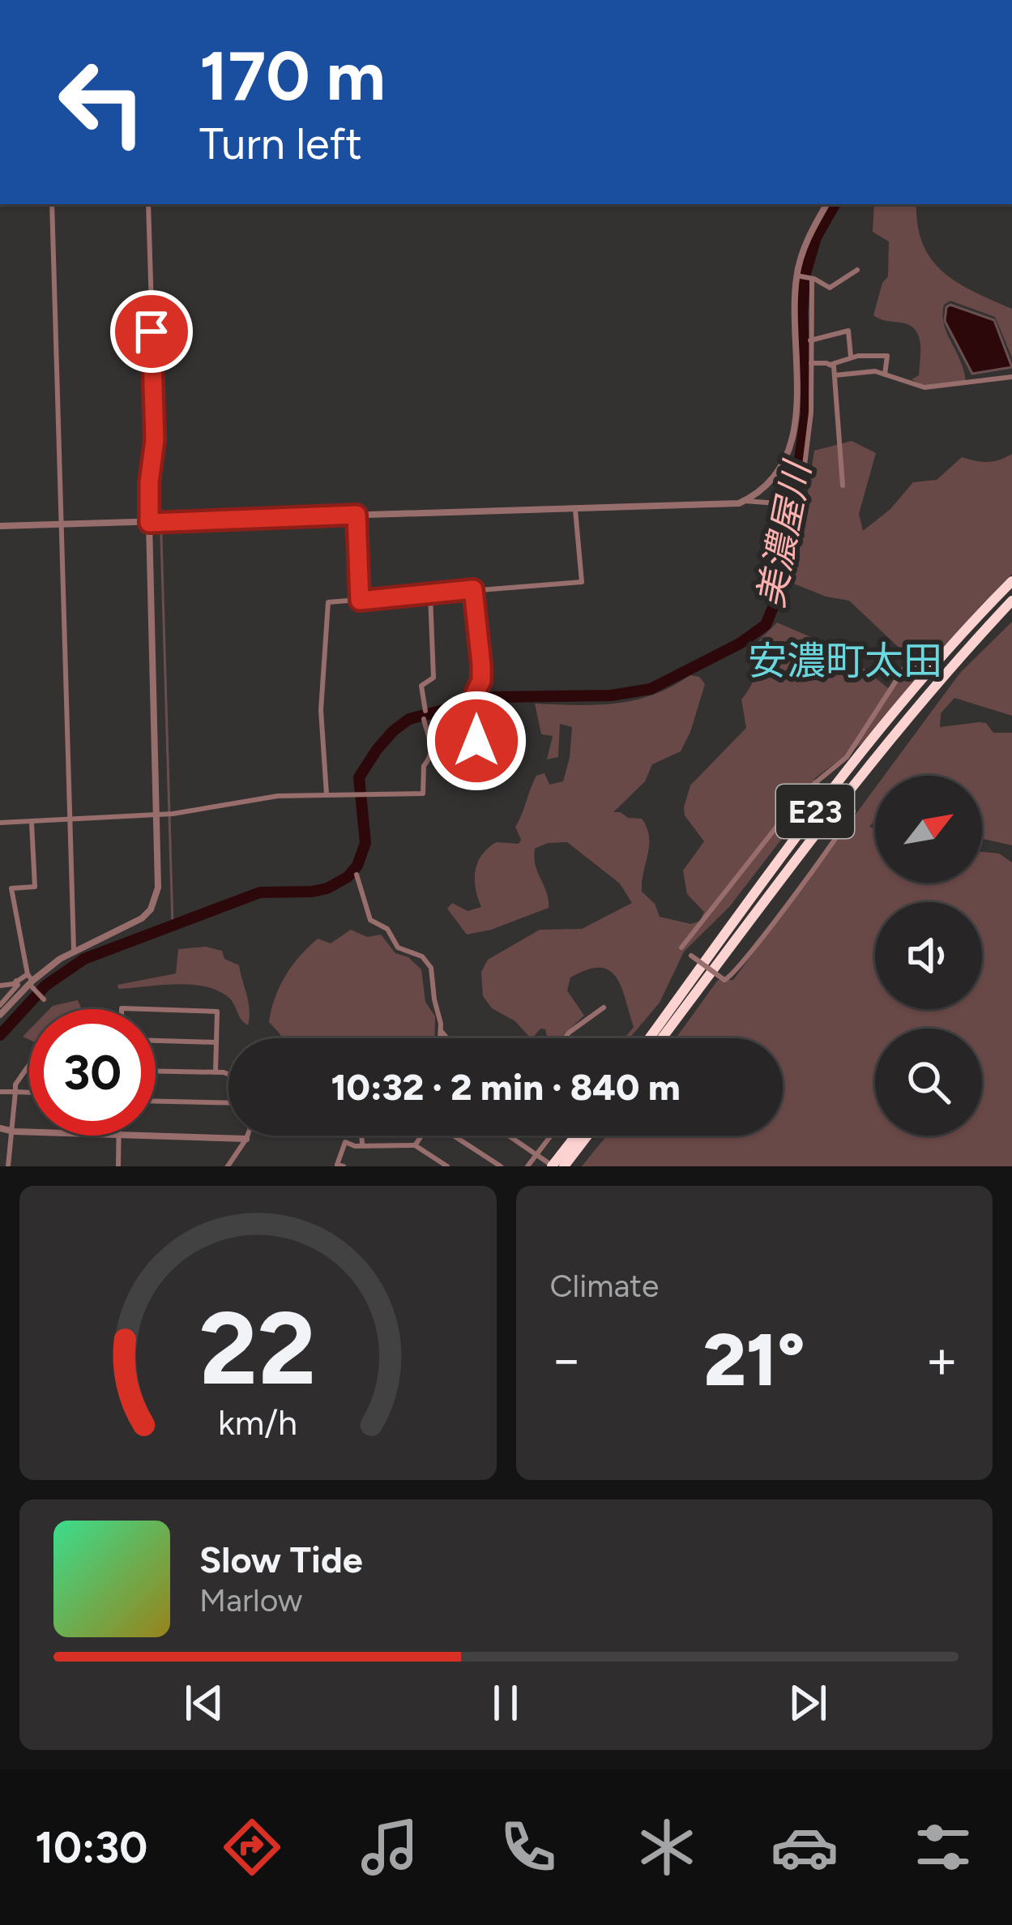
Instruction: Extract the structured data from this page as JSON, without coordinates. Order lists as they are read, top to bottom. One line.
{"streets":{"highway":["E23"]},"districts":["安濃町太田"],"water":["美濃屋川"],"north":"top right","page":{"turn":["170 m","Turn left"],"limit":"30","trip":"10:32 · 2 min · 840 m","tile":"Climate","heat":["−","21°","+"],"song":["Slow Tide","Marlow"],"tabs":"10:30","gauge":["22","km/h"]}}
